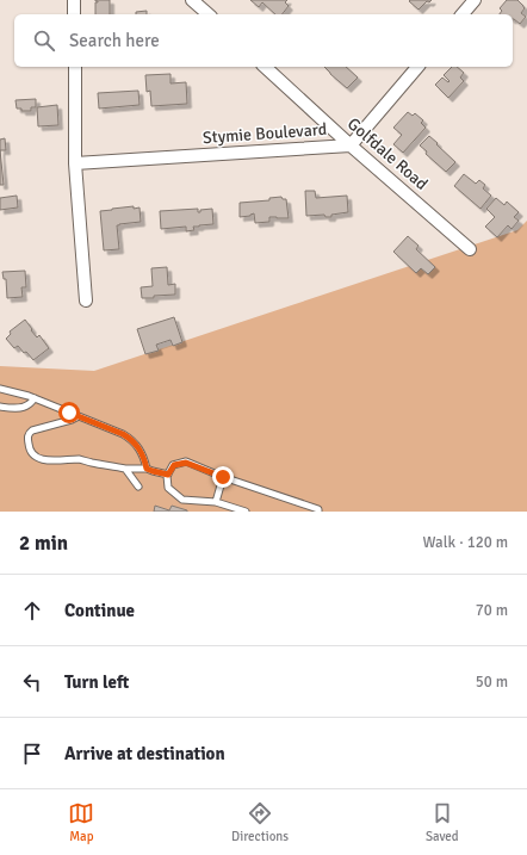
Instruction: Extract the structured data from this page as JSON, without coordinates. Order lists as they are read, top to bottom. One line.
{"streets":{"street":["Stymie Boulevard","Golfdale Road"]},"crossings":[["Stymie Boulevard","Golfdale Road"]],"page":{"search":"Search here","heading":["2 min","Walk · 120 m"],"list":[["Continue","70 m"],["Turn left","50 m"],"Arrive at destination"],"nav":["Map","Directions","Saved"]}}
